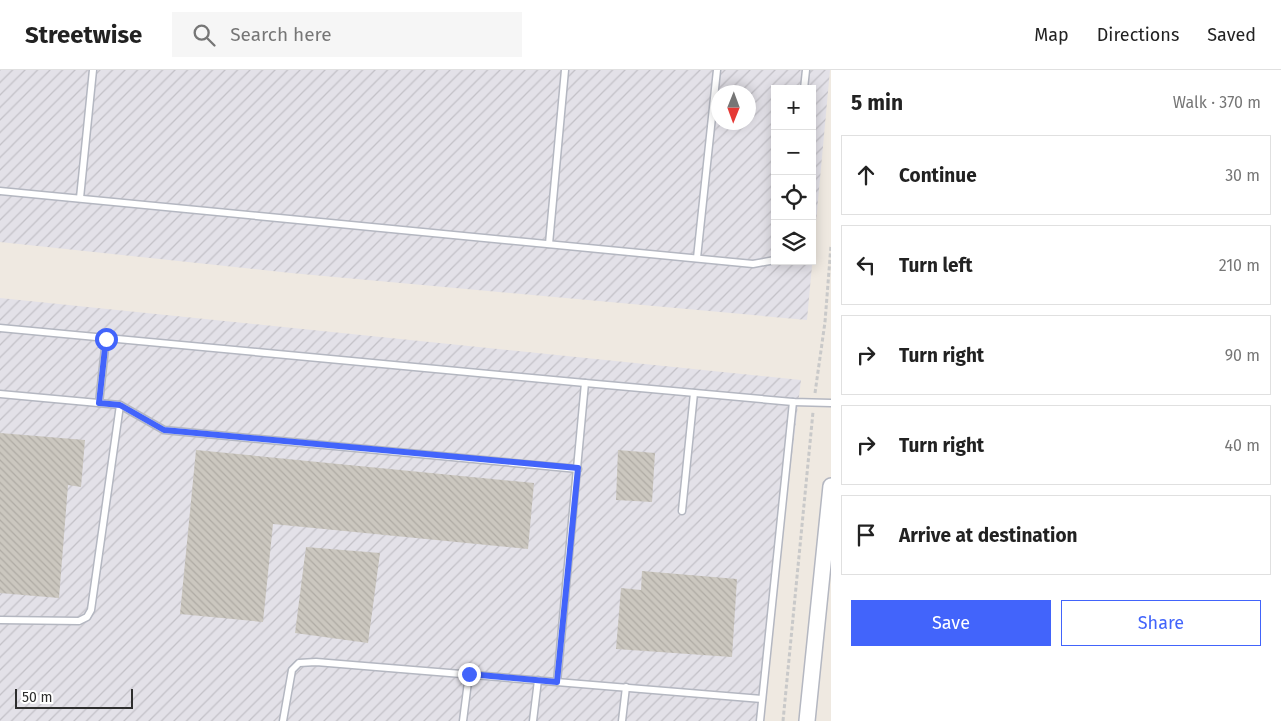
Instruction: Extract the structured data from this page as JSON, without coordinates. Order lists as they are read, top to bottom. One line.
{"scale_bar":"50 m","north":"bottom","page":{"header":"Streetwise","search":"Search here","nav":["Map","Directions","Saved"],"heading":["5 min","Walk · 370 m"],"map_buttons":["+","−"],"list":[["Continue","30 m"],["Turn left","210 m"],["Turn right","90 m"],["Turn right","40 m"],"Arrive at destination"],"buttons":["Save","Share"],"scale":"50 m"}}
